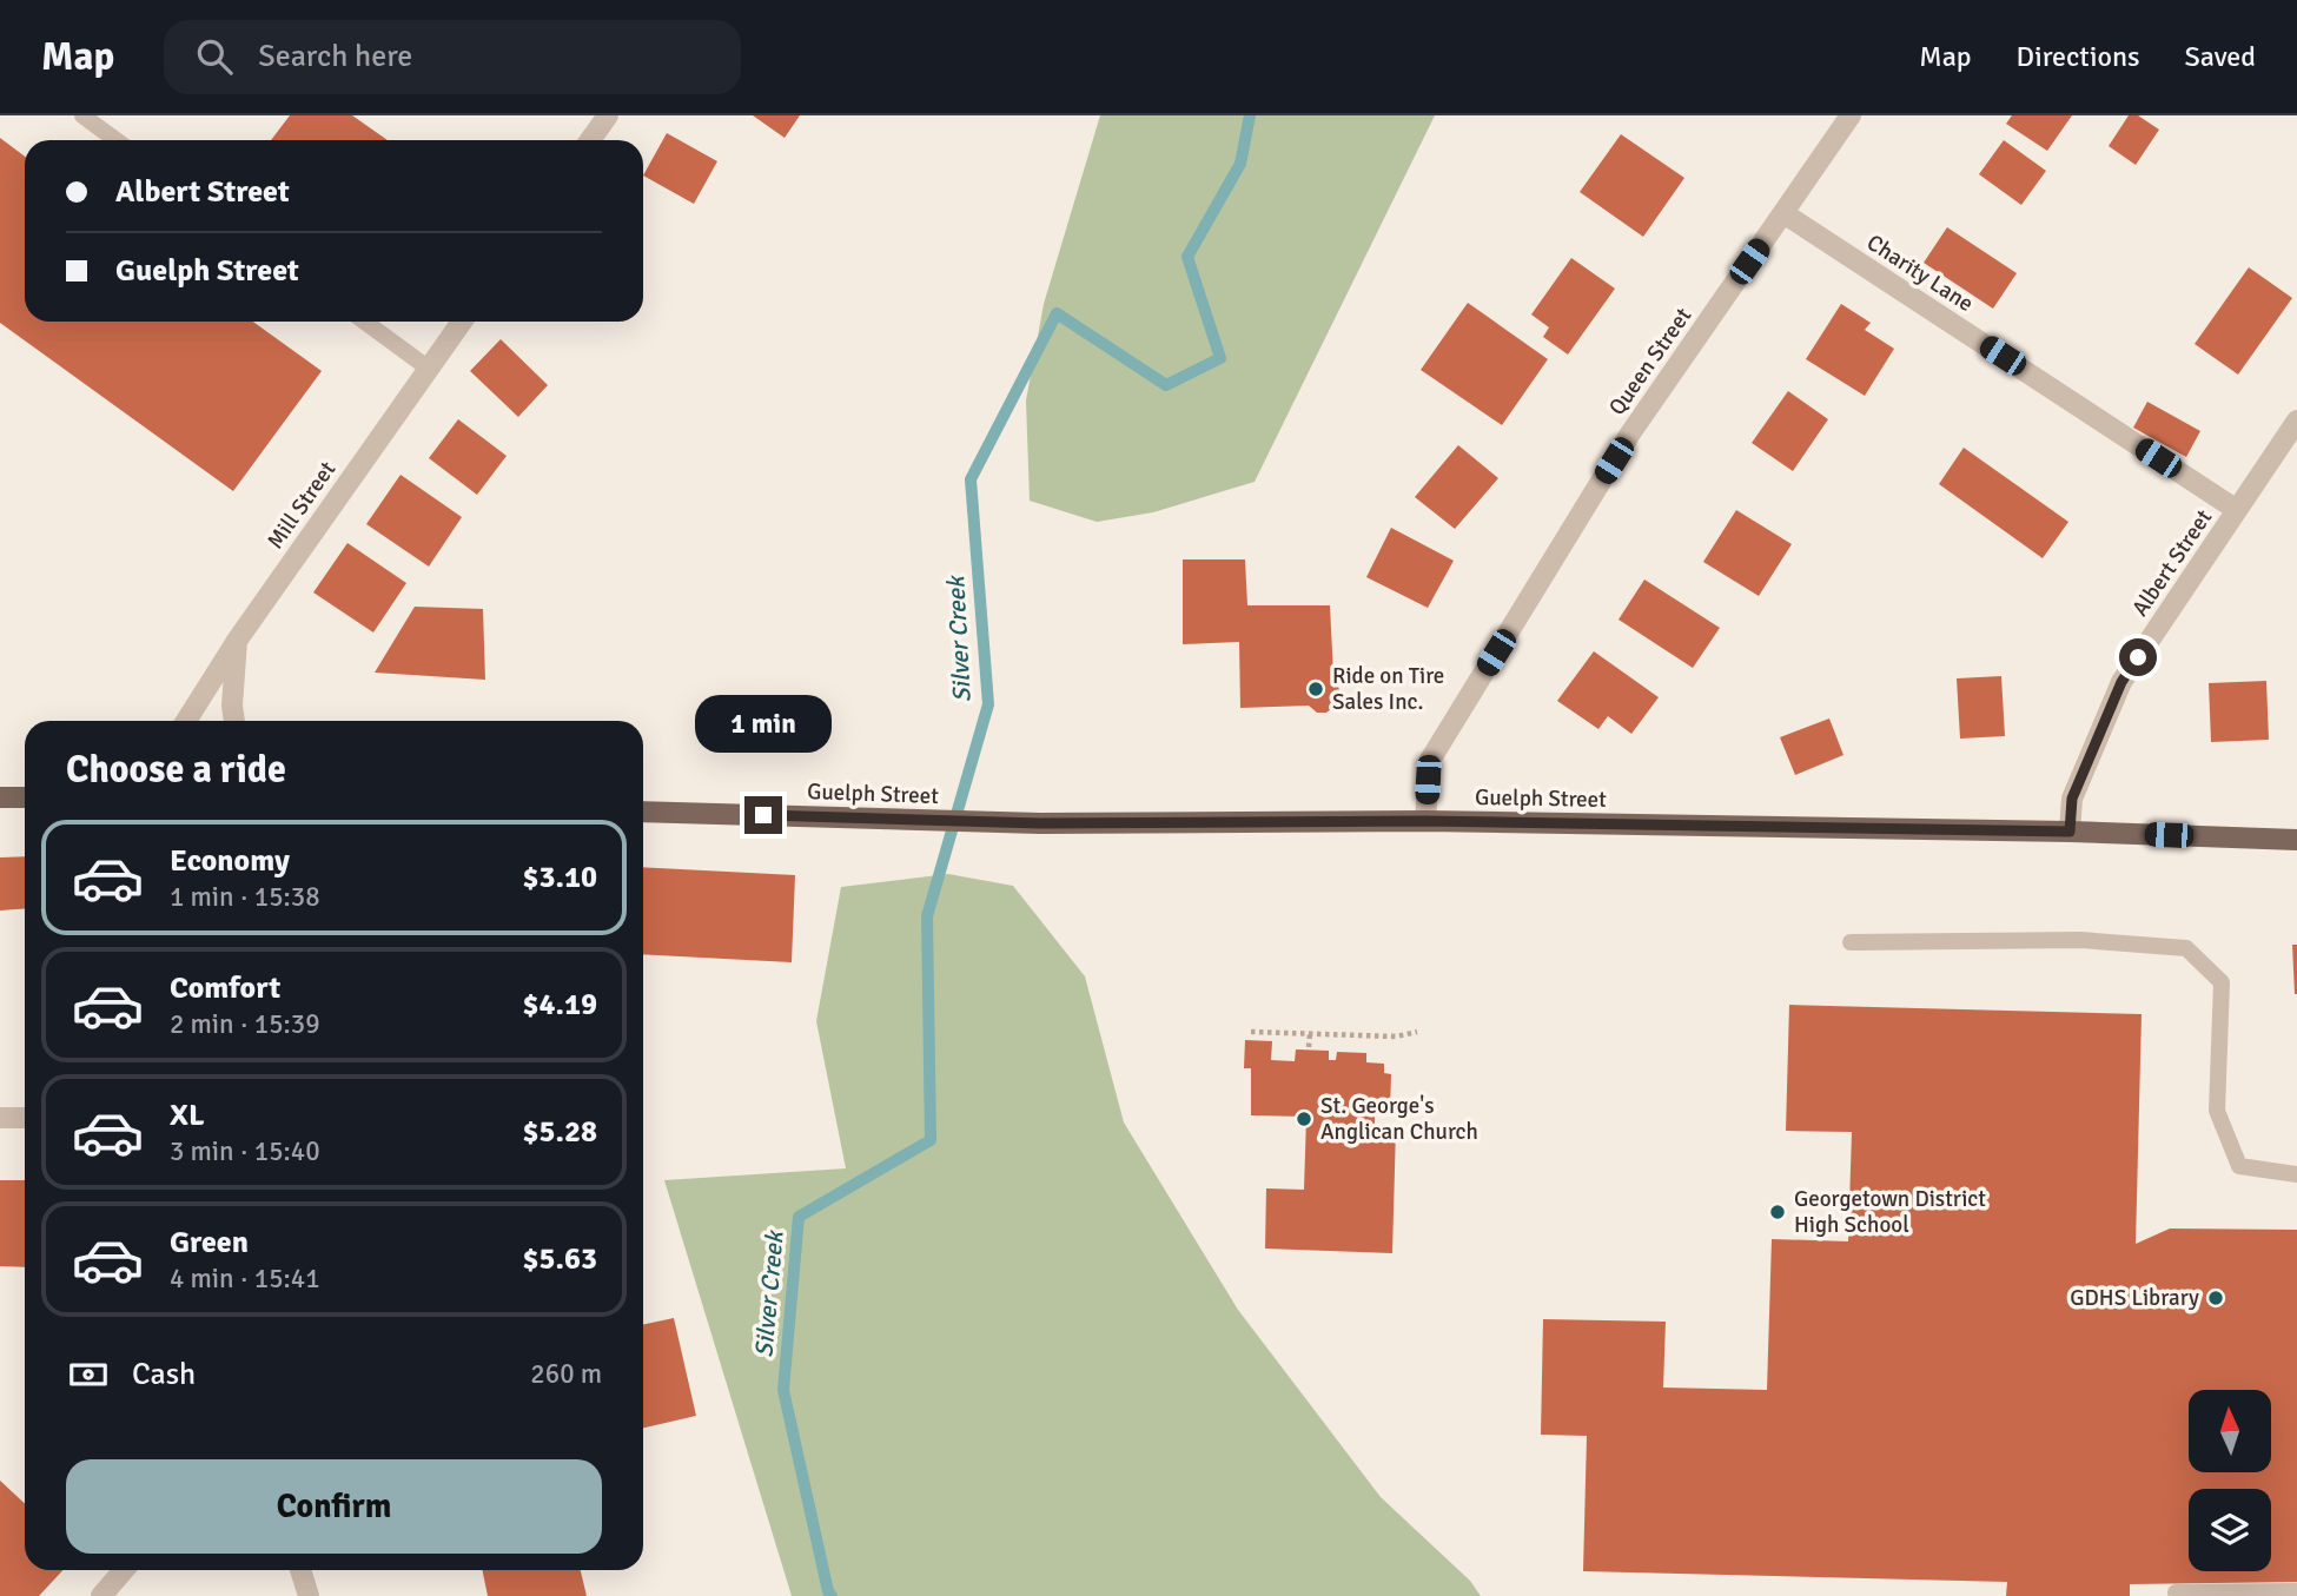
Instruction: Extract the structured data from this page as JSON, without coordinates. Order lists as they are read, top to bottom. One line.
{"streets":{"main road":["Guelph Street"],"street":["Charity Lane","Queen Street","Mill Street","Albert Street"]},"crossings":[["Charity Lane","Queen Street"],["Charity Lane","Albert Street"],["Queen Street","Guelph Street"],["Albert Street","Guelph Street"]],"water":["Silver Creek"],"places":["Ride on Tire Sales Inc.","St. George's Anglican Church","Georgetown District High School","GDHS Library"],"north":"top","page":{"header":"Map","search":"Search here","nav":["Map","Directions","Saved"],"banner":["Albert Street","Guelph Street"],"bubble":"1 min","heading":"Choose a ride","list":[{"name":"Economy","note":"1 min · 15:38","value":"$3.10"},{"name":"Comfort","note":"2 min · 15:39","value":"$4.19"},{"name":"XL","note":"3 min · 15:40","value":"$5.28"},{"name":"Green","note":"4 min · 15:41","value":"$5.63"}],"pay":["Cash","260 m"],"buttons":"Confirm"}}
